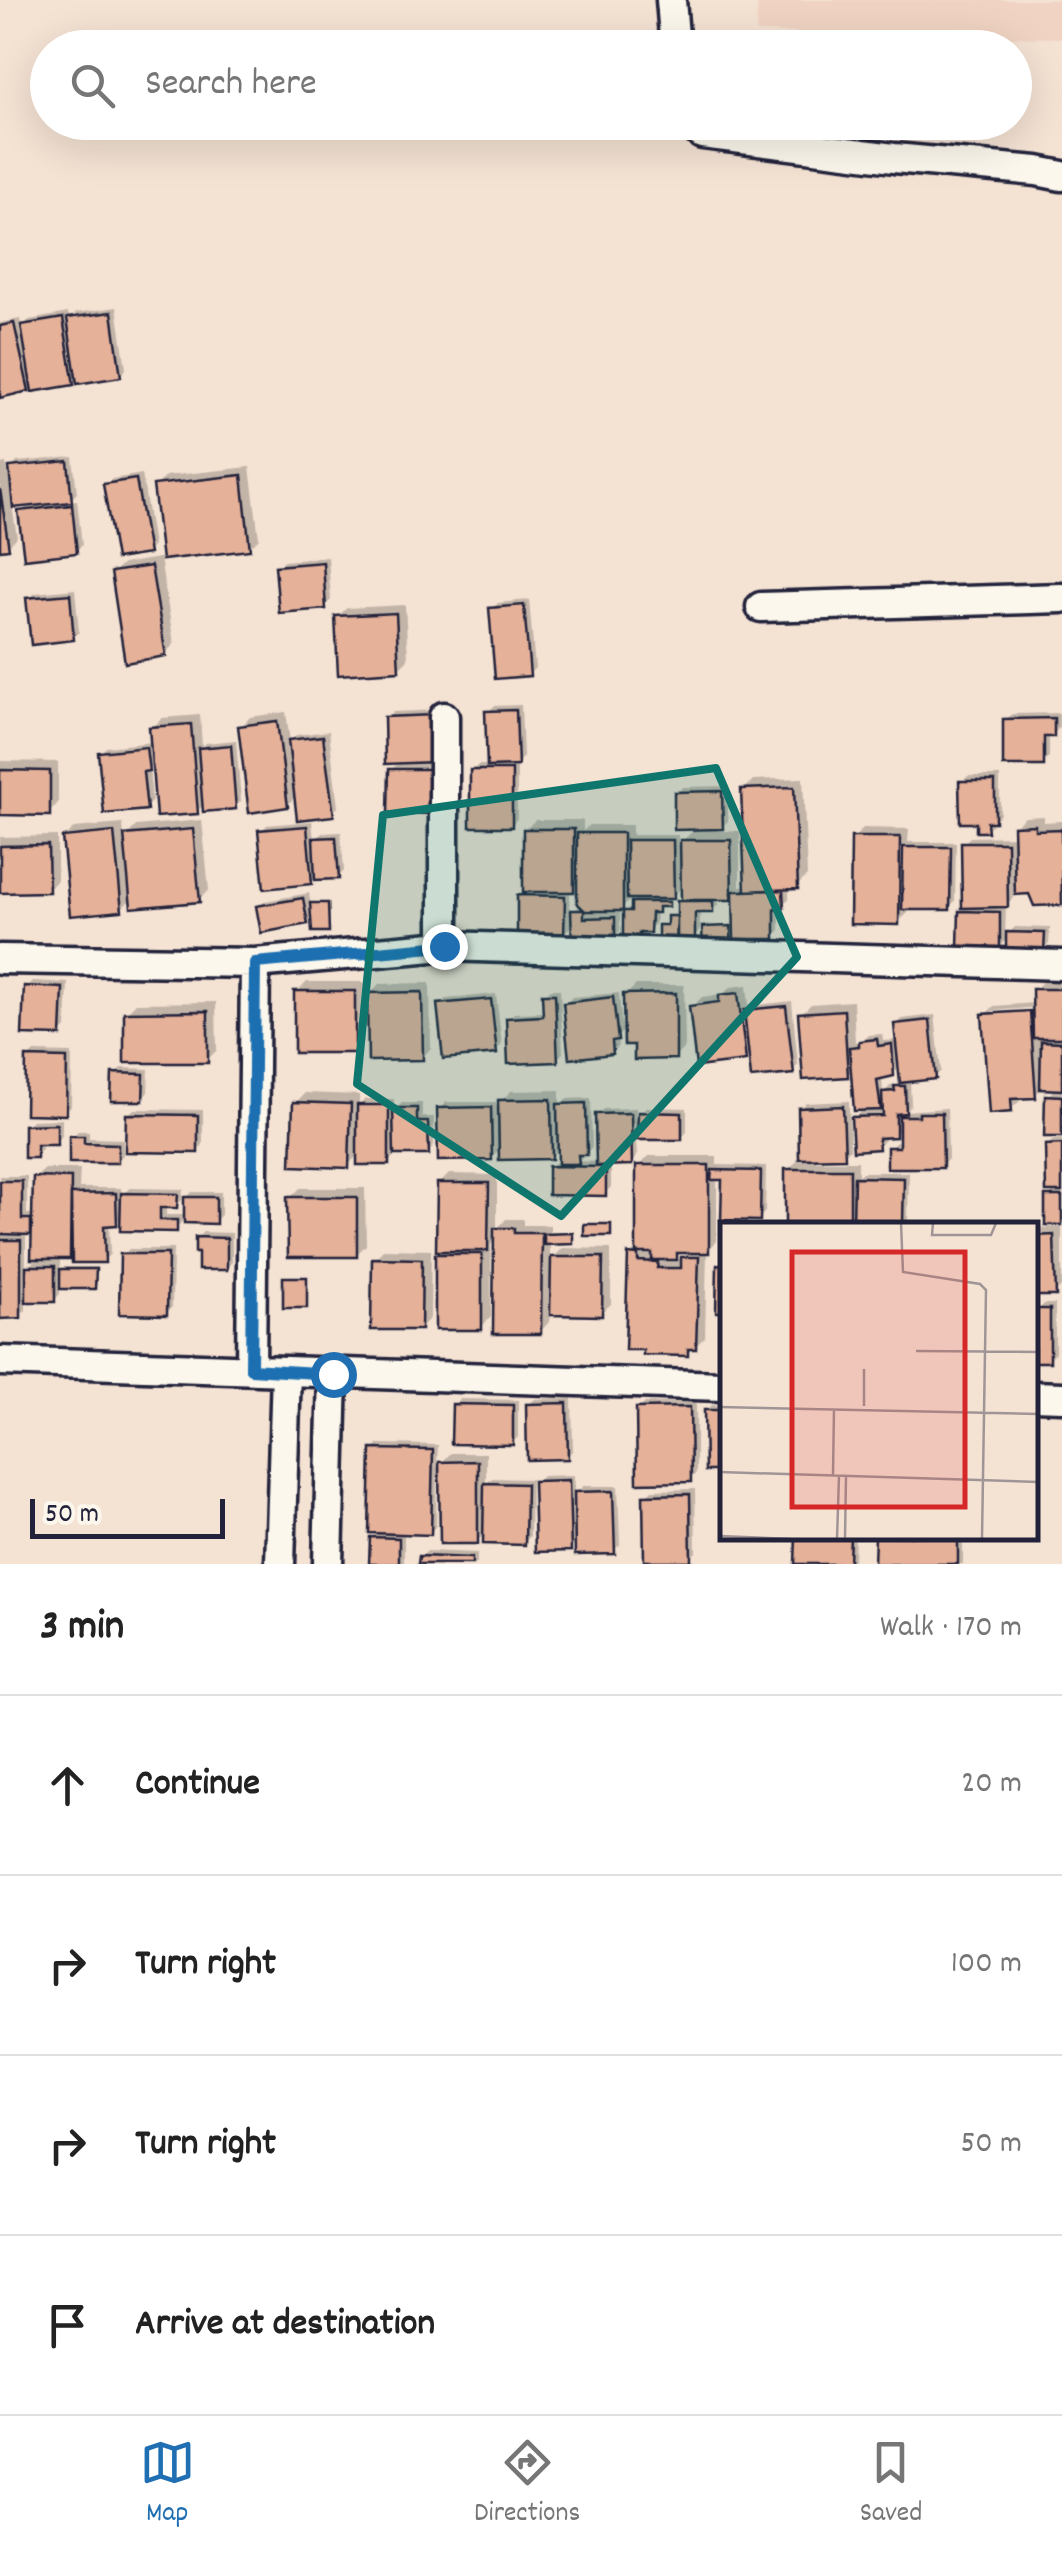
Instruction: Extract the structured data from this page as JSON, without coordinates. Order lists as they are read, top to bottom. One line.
{"scale_bar":"50 m","page":{"search":"Search here","scale":"50 m","heading":["3 min","Walk · 170 m"],"list":[["Continue","20 m"],["Turn right","100 m"],["Turn right","50 m"],"Arrive at destination"],"nav":["Map","Directions","Saved"]}}
